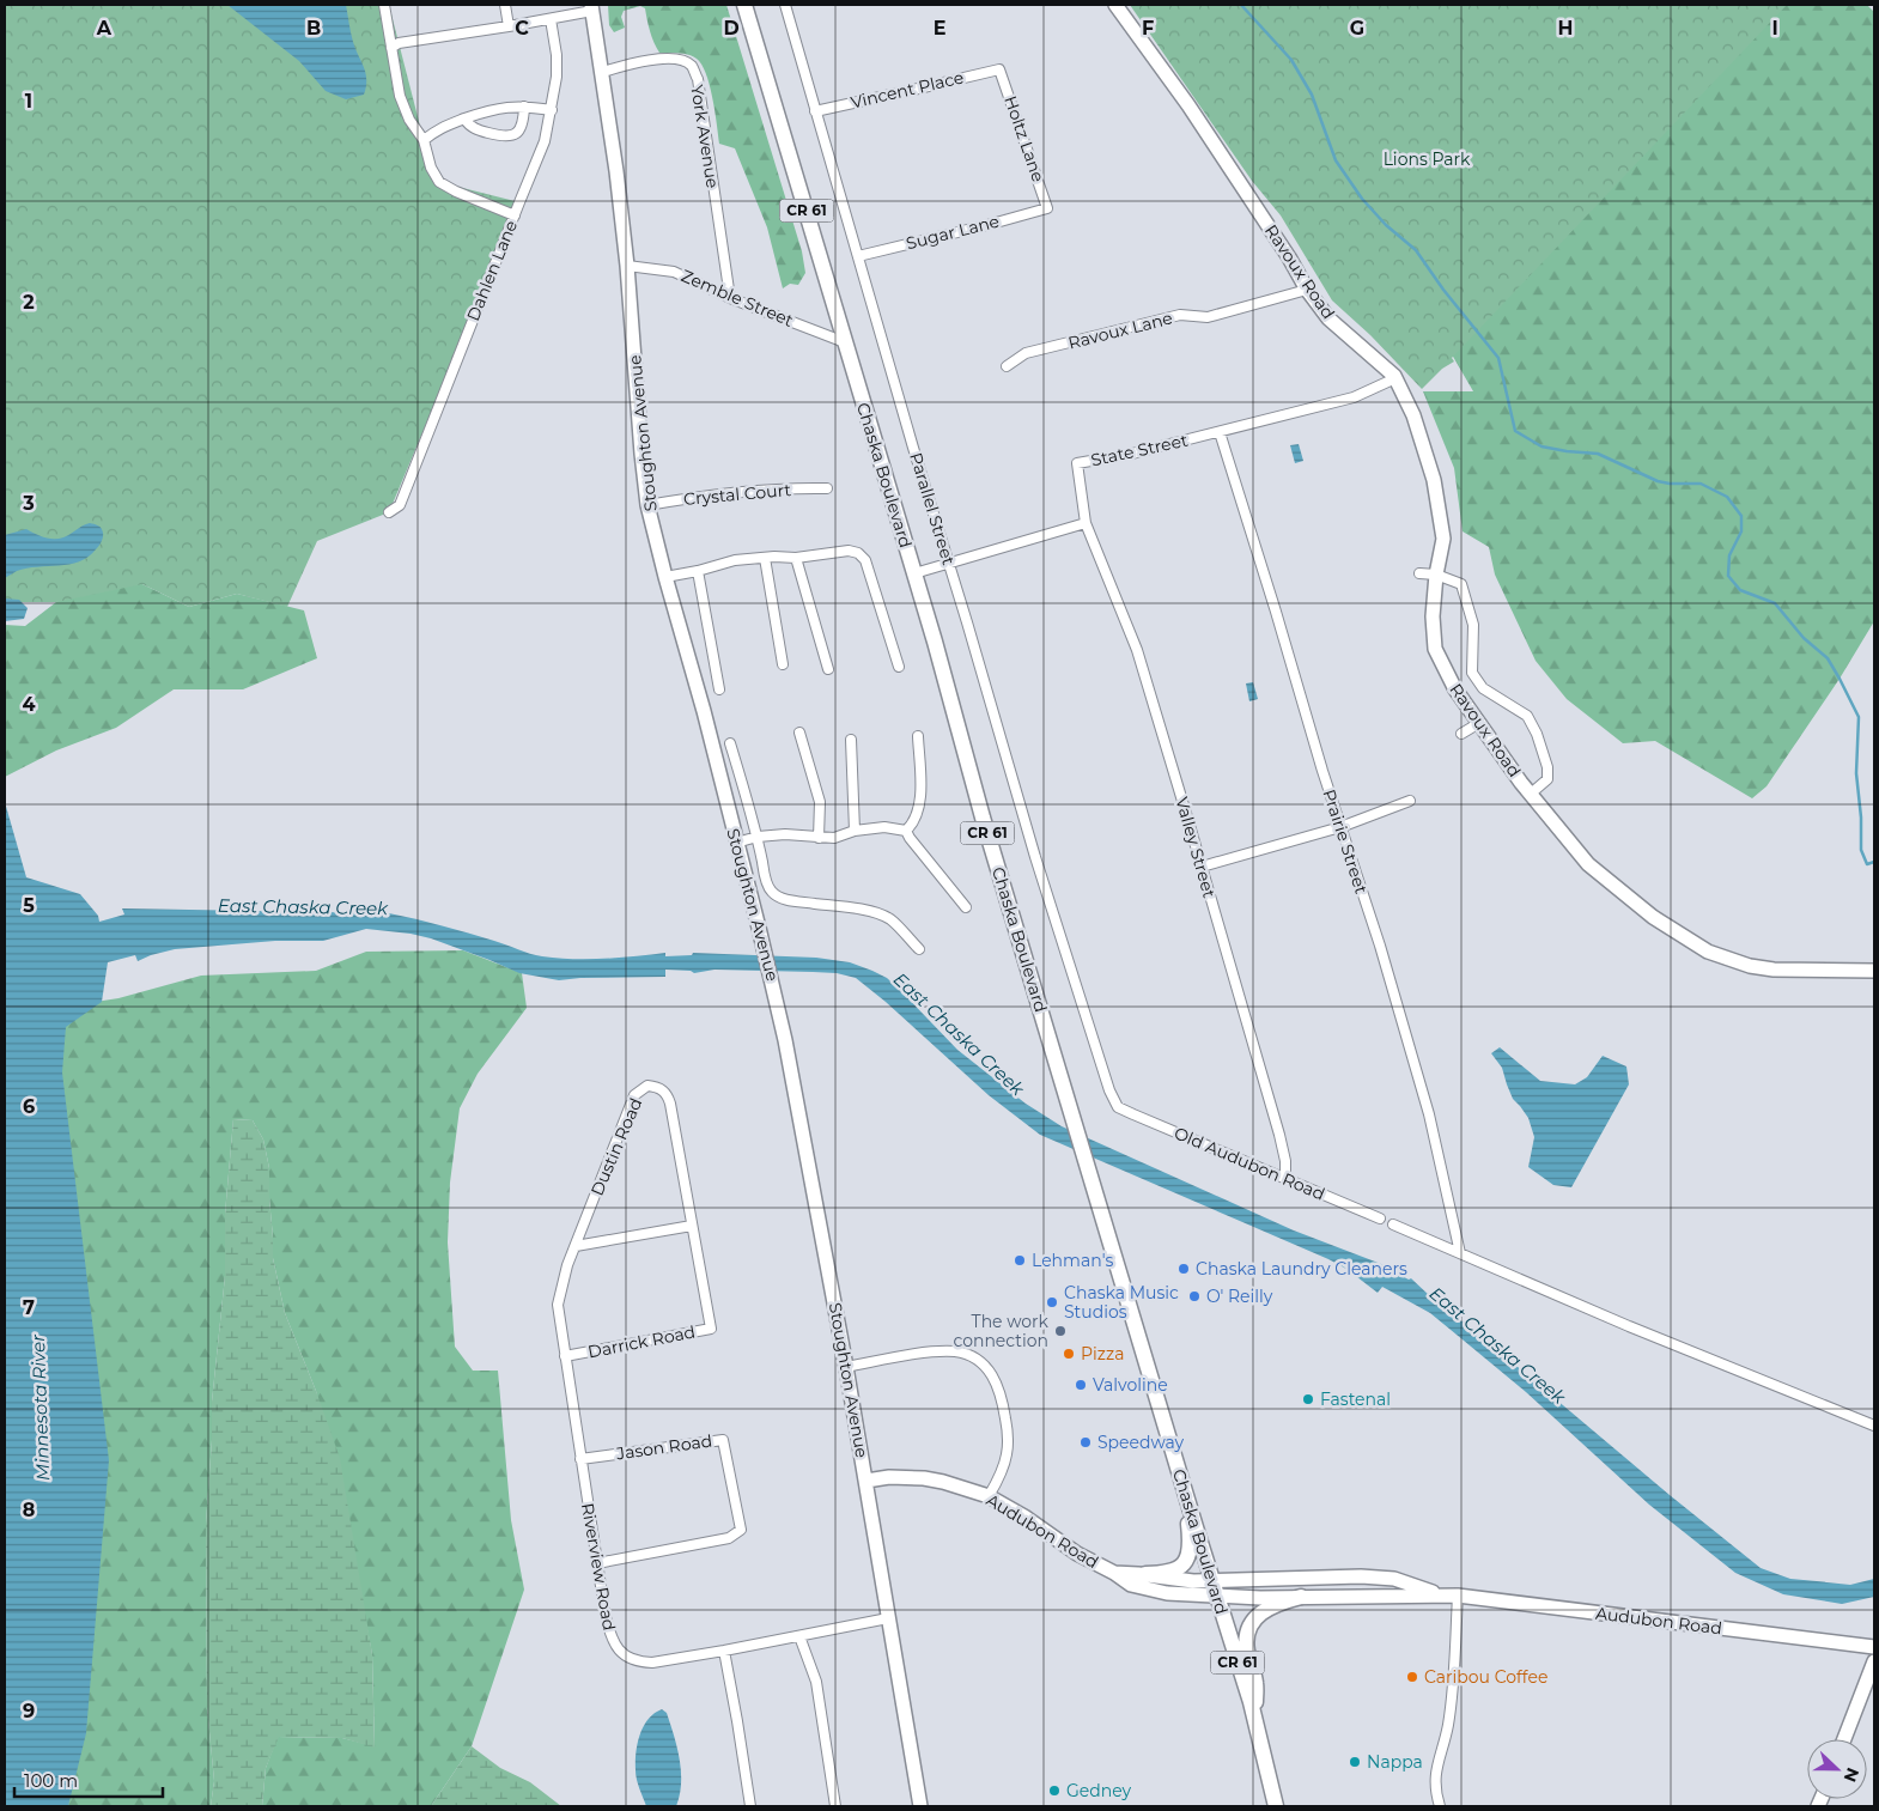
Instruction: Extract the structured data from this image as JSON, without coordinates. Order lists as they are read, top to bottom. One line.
{"streets":{"main road":["CR 61","Chaska Boulevard"],"street":["Vincent Place","York Avenue","Holtz Lane","Sugar Lane","Dahlen Lane","Ravoux Road","Zemble Street","Ravoux Lane","Stoughton Avenue","State Street","Crystal Court","Parallel Street","Prairie Street","Valley Street","Dustin Road","Old Audubon Road","Darrick Road","Jason Road","Audubon Road","Riverview Road"]},"crossings":[["Vincent Place","Holtz Lane"],["Vincent Place","Parallel Street"],["York Avenue","Zemble Street"],["York Avenue","Stoughton Avenue"],["Holtz Lane","Sugar Lane"],["Sugar Lane","Parallel Street"],["Ravoux Road","Ravoux Lane"],["Ravoux Road","State Street"],["Zemble Street","Stoughton Avenue"],["Zemble Street","Chaska Boulevard"],["Stoughton Avenue","Crystal Court"],["Stoughton Avenue","Audubon Road"],["Stoughton Avenue","Riverview Road"],["State Street","Prairie Street"],["State Street","Valley Street"],["Chaska Boulevard","Audubon Road"],["Parallel Street","Old Audubon Road"],["Valley Street","Old Audubon Road"],["Dustin Road","Darrick Road"],["Dustin Road","Riverview Road"],["Darrick Road","Riverview Road"],["Jason Road","Riverview Road"]],"water":["East Chaska Creek","Minnesota River"],"parks":["Lions Park"],"places":["Lehman's","Chaska Laundry Cleaners","O' Reilly","Chaska Music Studios","The work connection","Pizza","Valvoline","Fastenal","Speedway","Caribou Coffee","Nappa","Gedney"],"scale_bar":"100 m","north":"right","grid":{"columns":["A","B","C","D","E","F","G","H","I"],"rows":["1","2","3","4","5","6","7","8","9"]}}
